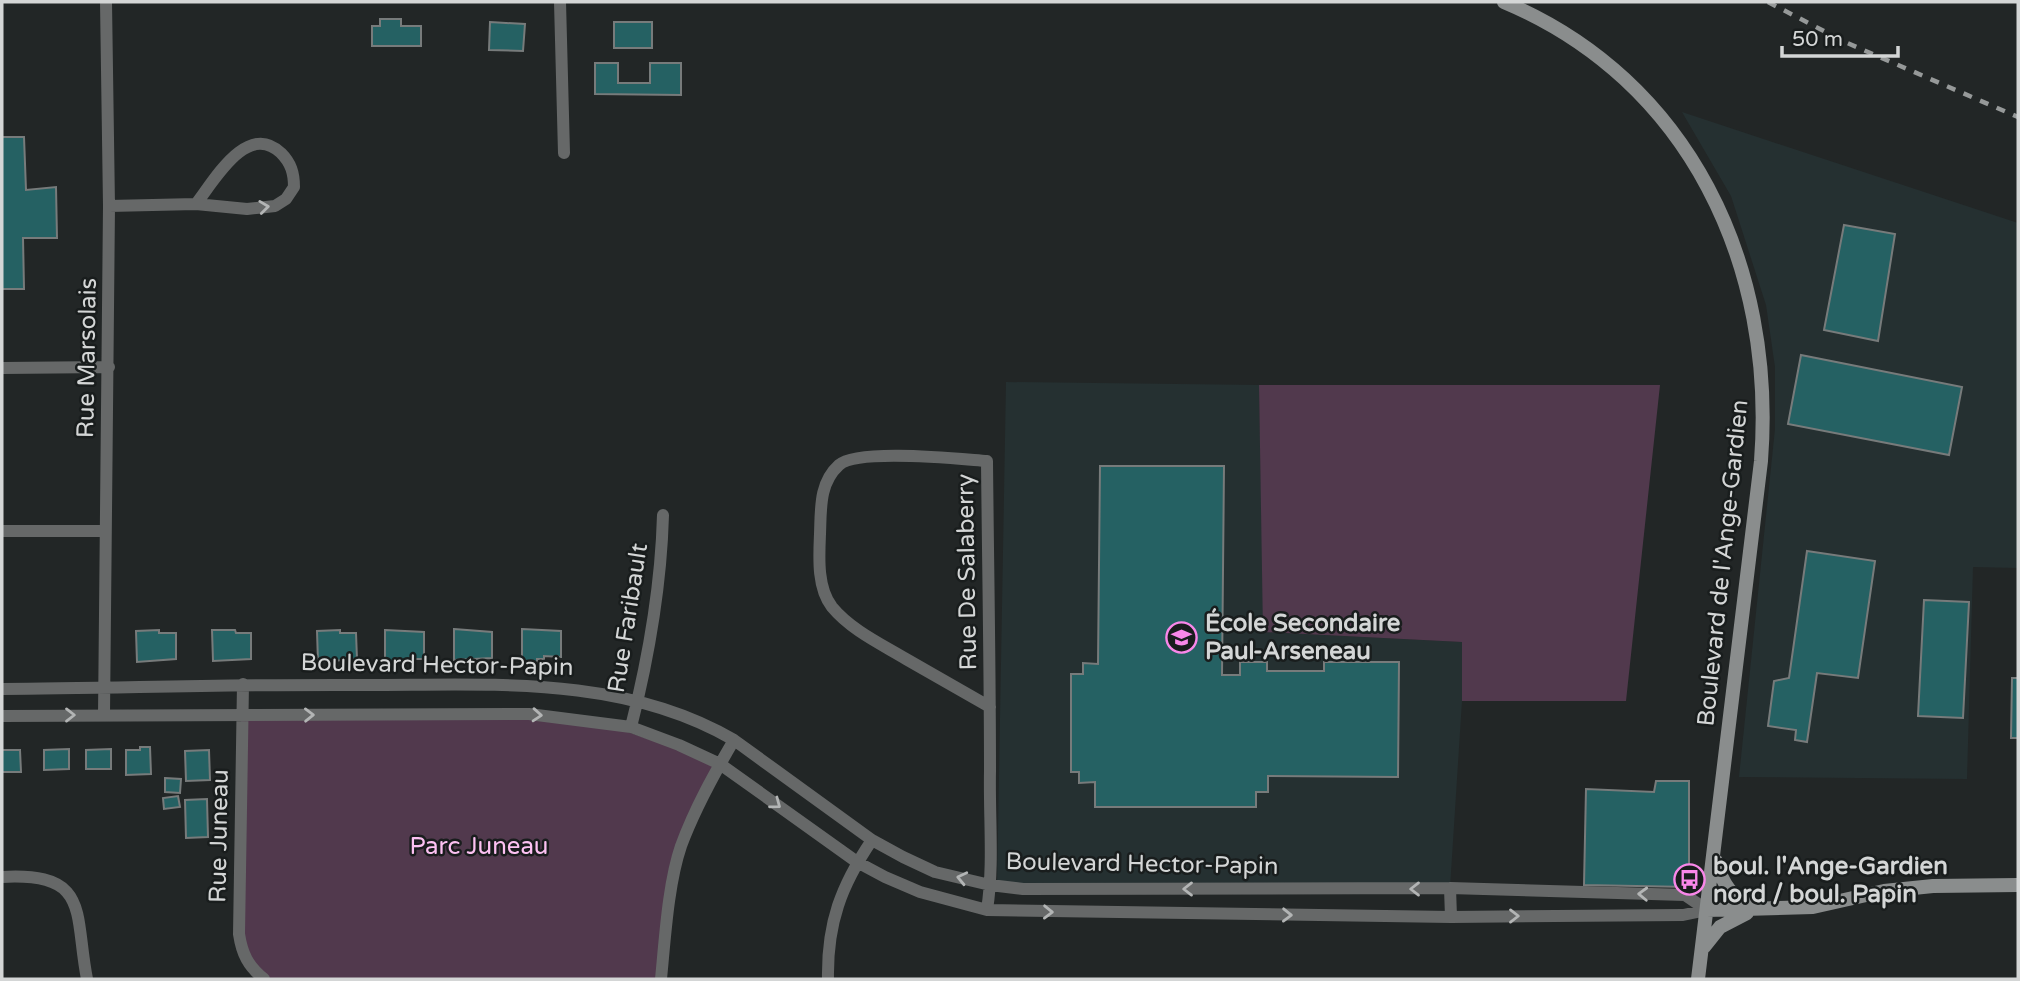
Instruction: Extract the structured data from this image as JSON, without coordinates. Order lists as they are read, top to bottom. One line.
{"streets":{"main road":["Boulevard de l'Ange-Gardien","Boulevard Hector-Papin"],"street":["Rue Marsolais","Rue De Salaberry","Rue Faribault","Rue Juneau"]},"crossings":[["Rue Marsolais","Boulevard Hector-Papin"],["Boulevard de l'Ange-Gardien","Boulevard Hector-Papin"],["Rue De Salaberry","Boulevard Hector-Papin"],["Rue Faribault","Boulevard Hector-Papin"],["Boulevard Hector-Papin","Rue Juneau"]],"parks":["Parc Juneau"],"places":{"school or university":["École Secondaire Paul-Arseneau"],"bus stop":["boul. l'Ange-Gardien nord / boul. Papin"]},"scale_bar":"50 m"}
